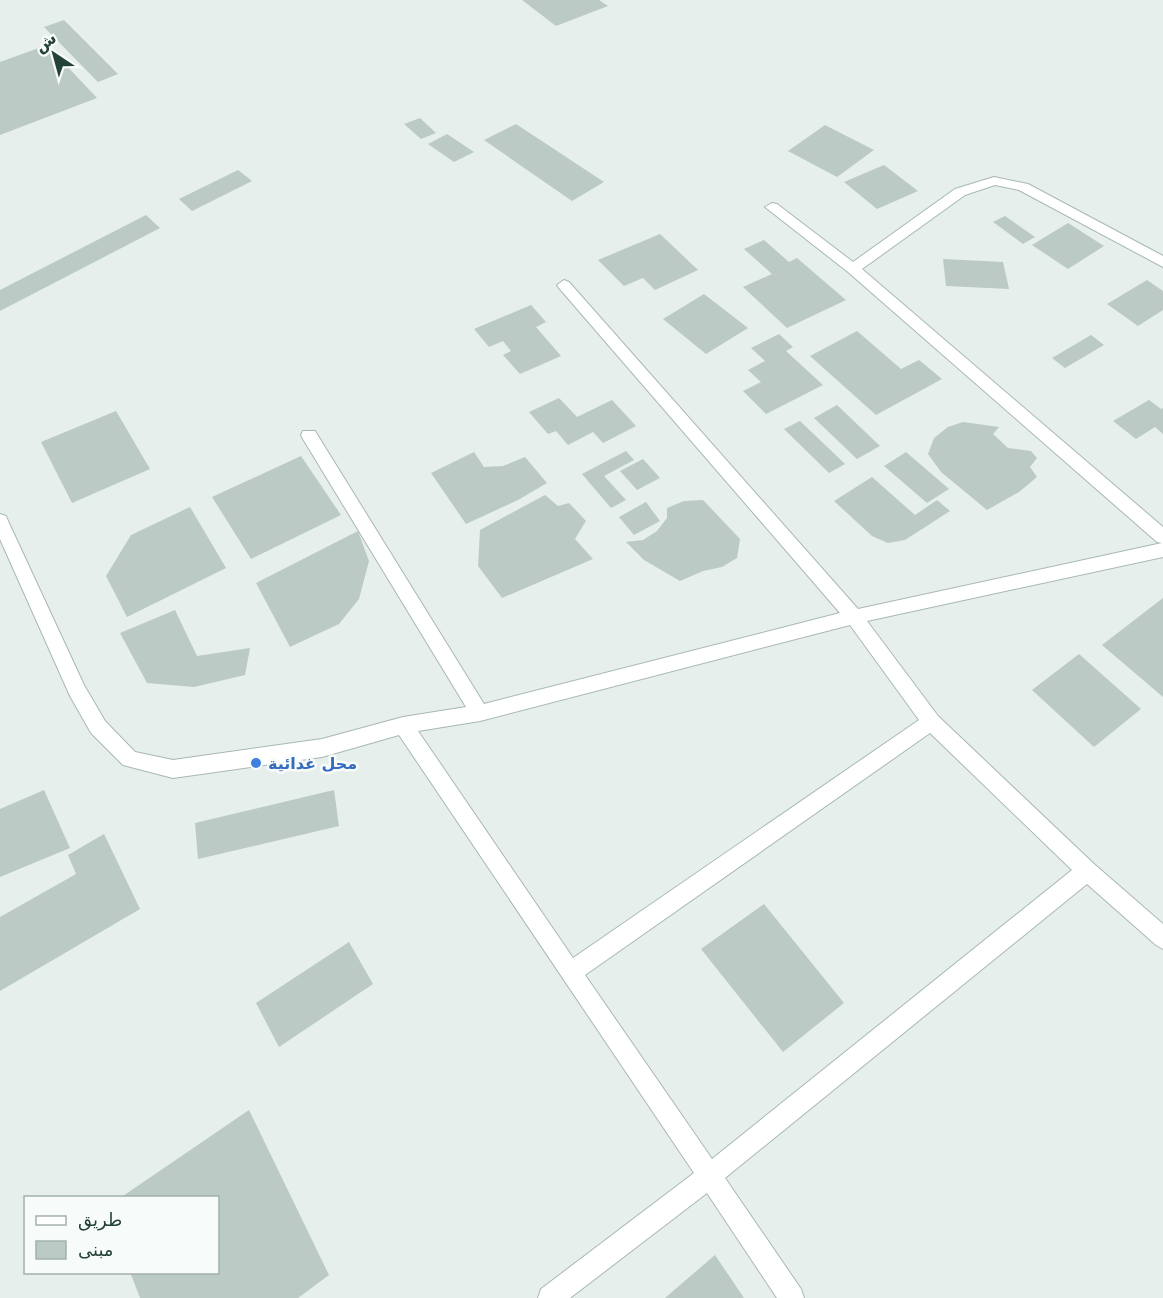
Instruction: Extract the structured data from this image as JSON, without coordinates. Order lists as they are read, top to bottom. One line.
{"places":["محل غدائية"],"legend":["طريق","مبنى"],"north":"top left"}
